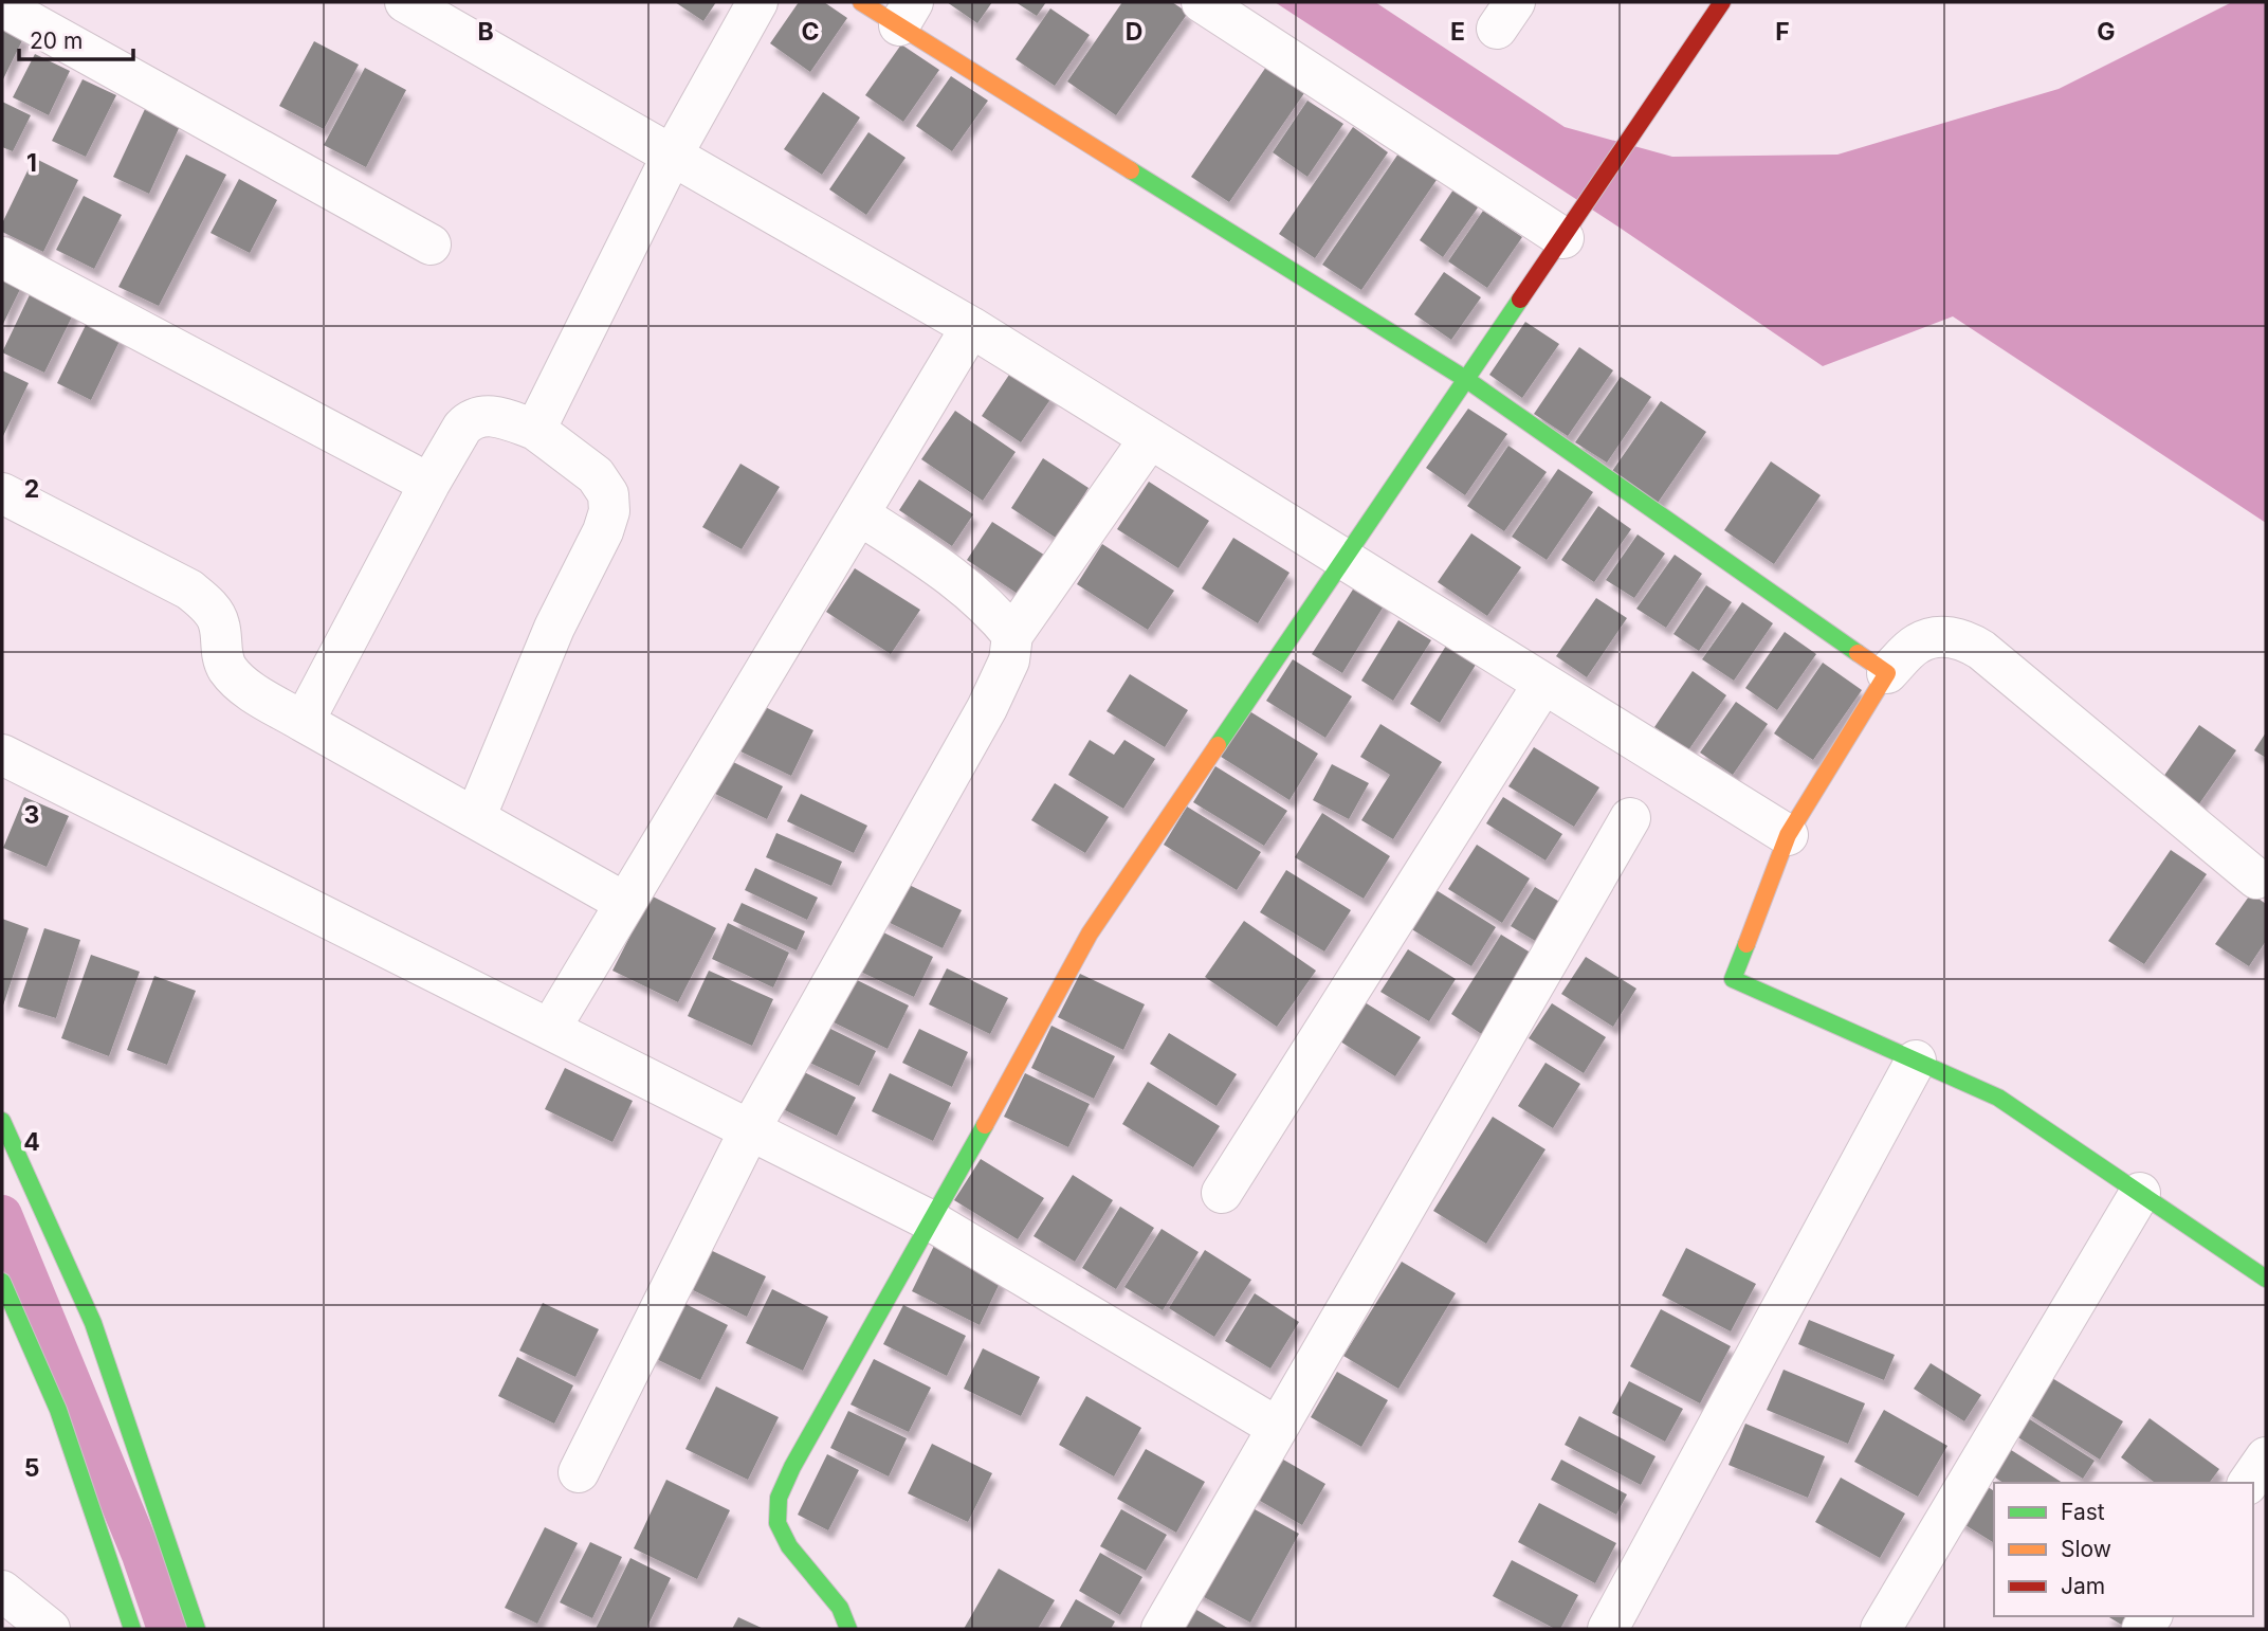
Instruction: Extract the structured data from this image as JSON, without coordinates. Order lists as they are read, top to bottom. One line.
{"legend":["Fast","Slow","Jam"],"scale_bar":"20 m","grid":{"columns":["B","C","D","E","F","G"],"rows":["1","2","3","4","5"]}}
